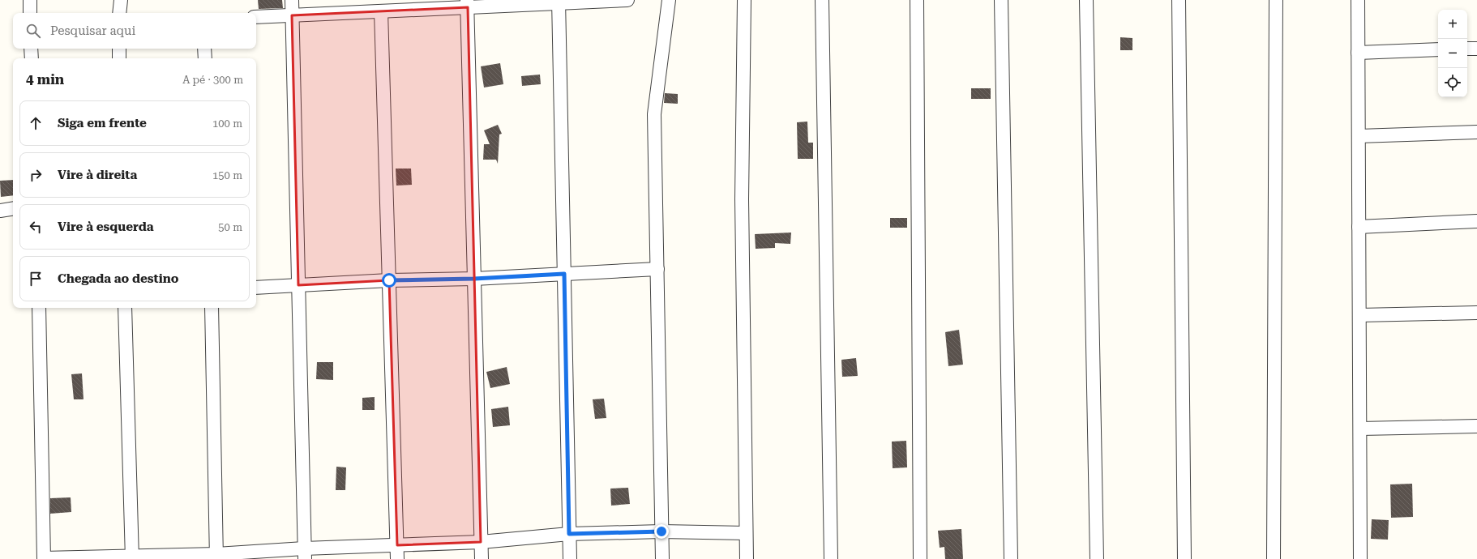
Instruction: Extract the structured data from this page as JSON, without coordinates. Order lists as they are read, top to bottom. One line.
{"page":{"map_buttons":["+","−"],"search":"Pesquisar aqui","heading":["4 min","A pé · 300 m"],"list":[["Siga em frente","100 m"],["Vire à direita","150 m"],["Vire à esquerda","50 m"],"Chegada ao destino"]}}
